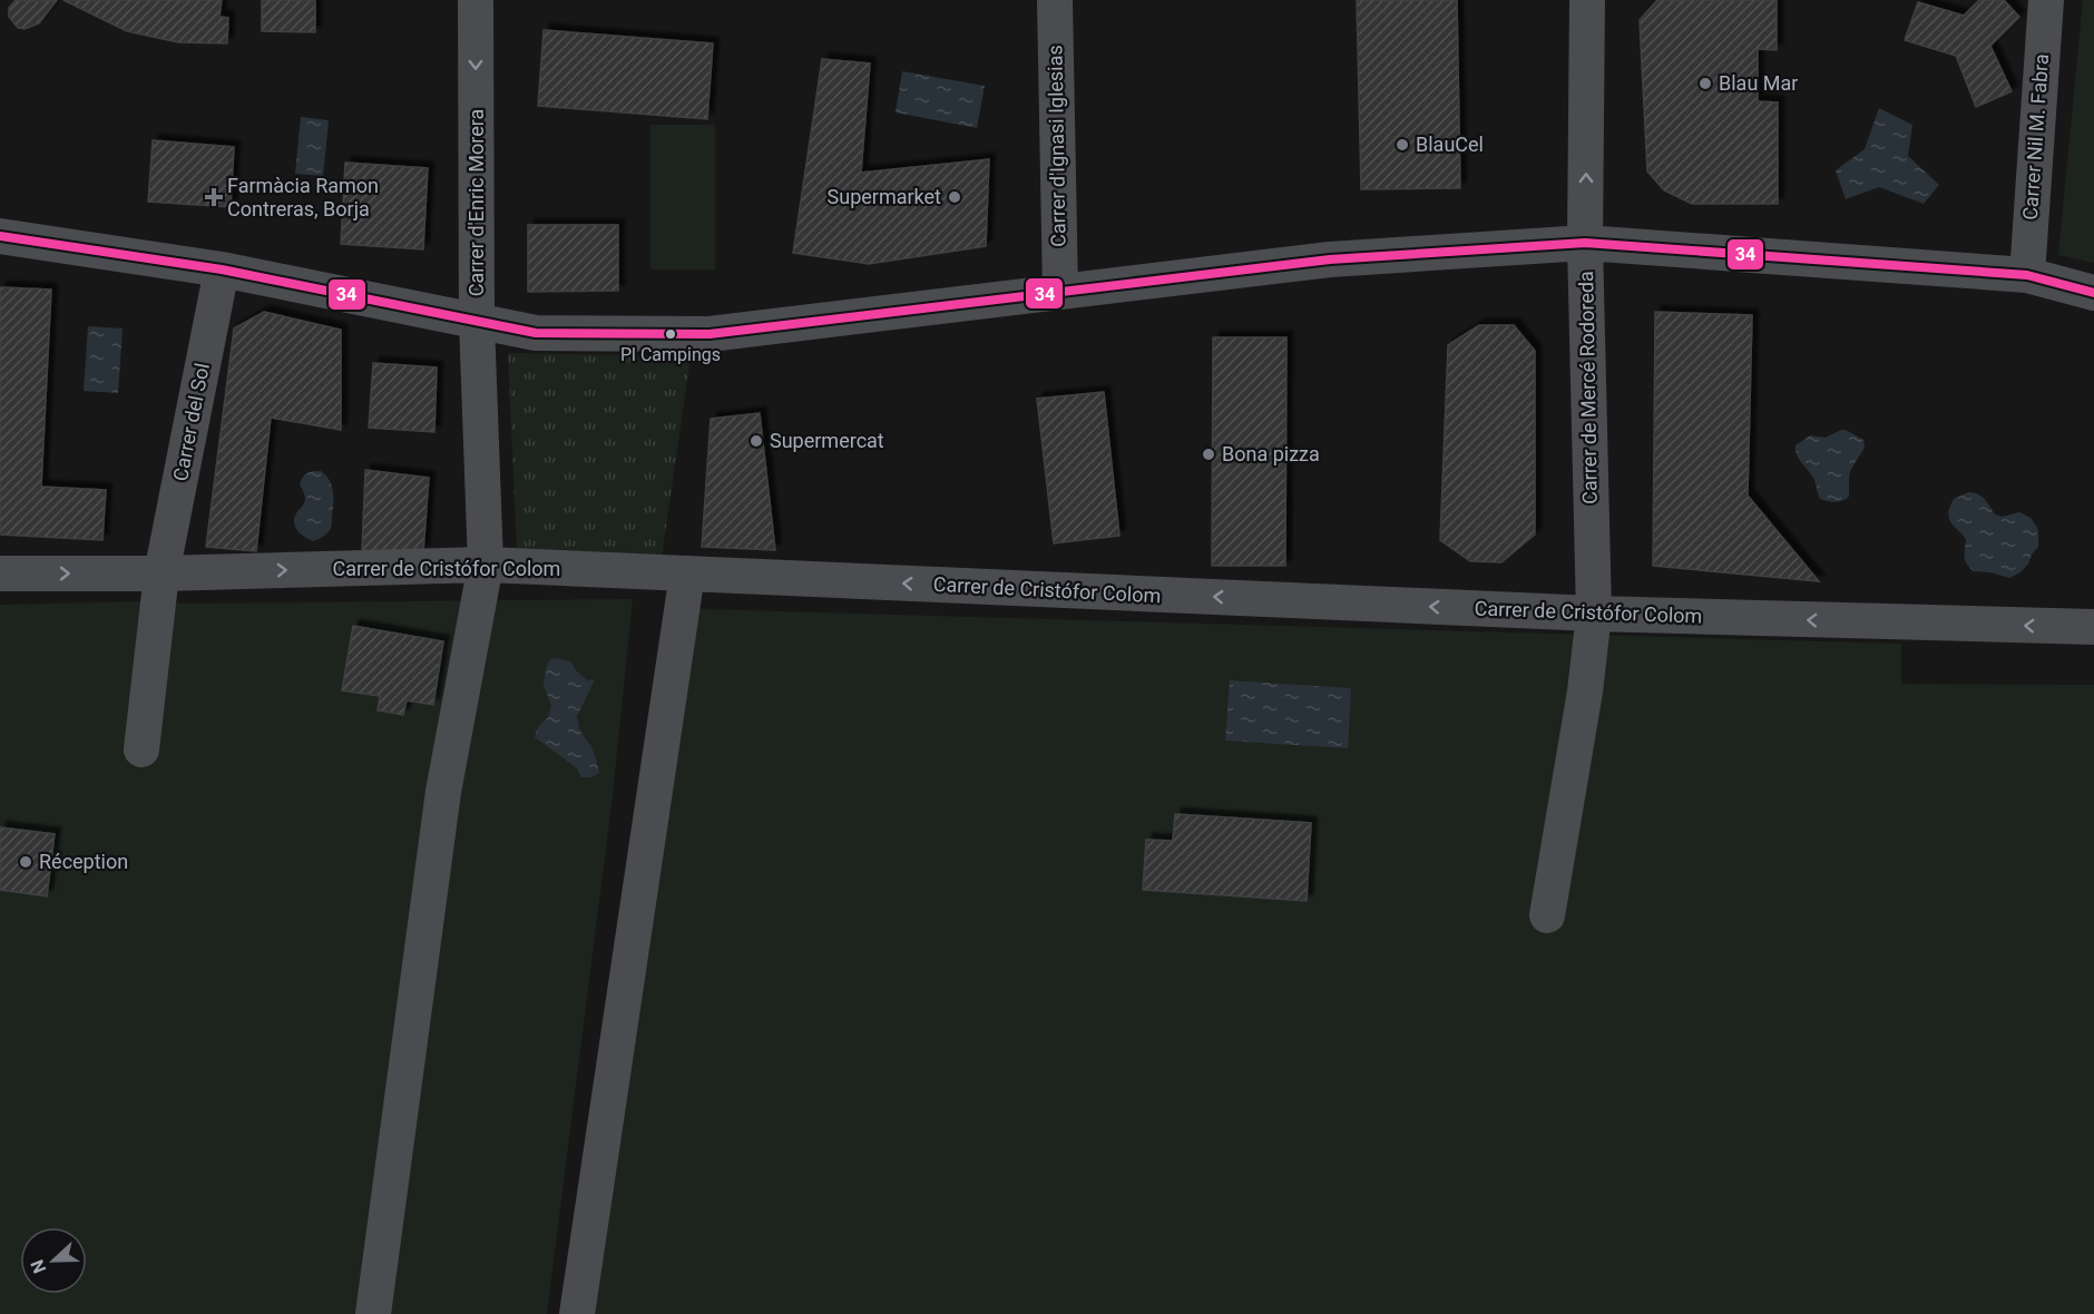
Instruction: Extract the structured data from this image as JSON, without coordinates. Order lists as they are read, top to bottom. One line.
{"streets":{"street":["Carrer Nil M. Fabra","Carrer d'Ignasi Iglesias","Carrer d'Enric Morera","Carrer de Mercé Rodoreda","Carrer del Sol","Carrer de Cristófor Colom"]},"crossings":[["Carrer d'Enric Morera","Carrer de Cristófor Colom"],["Carrer de Mercé Rodoreda","Carrer de Cristófor Colom"],["Carrer del Sol","Carrer de Cristófor Colom"]],"places":{"other":["Blau Mar","BlauCel","Supermarket","Pl Campings","Supermercat","Bona pizza","Réception"],"health":["Farmàcia Ramon Contreras, Borja"]},"lines":["transit line 34"],"north":"left"}
